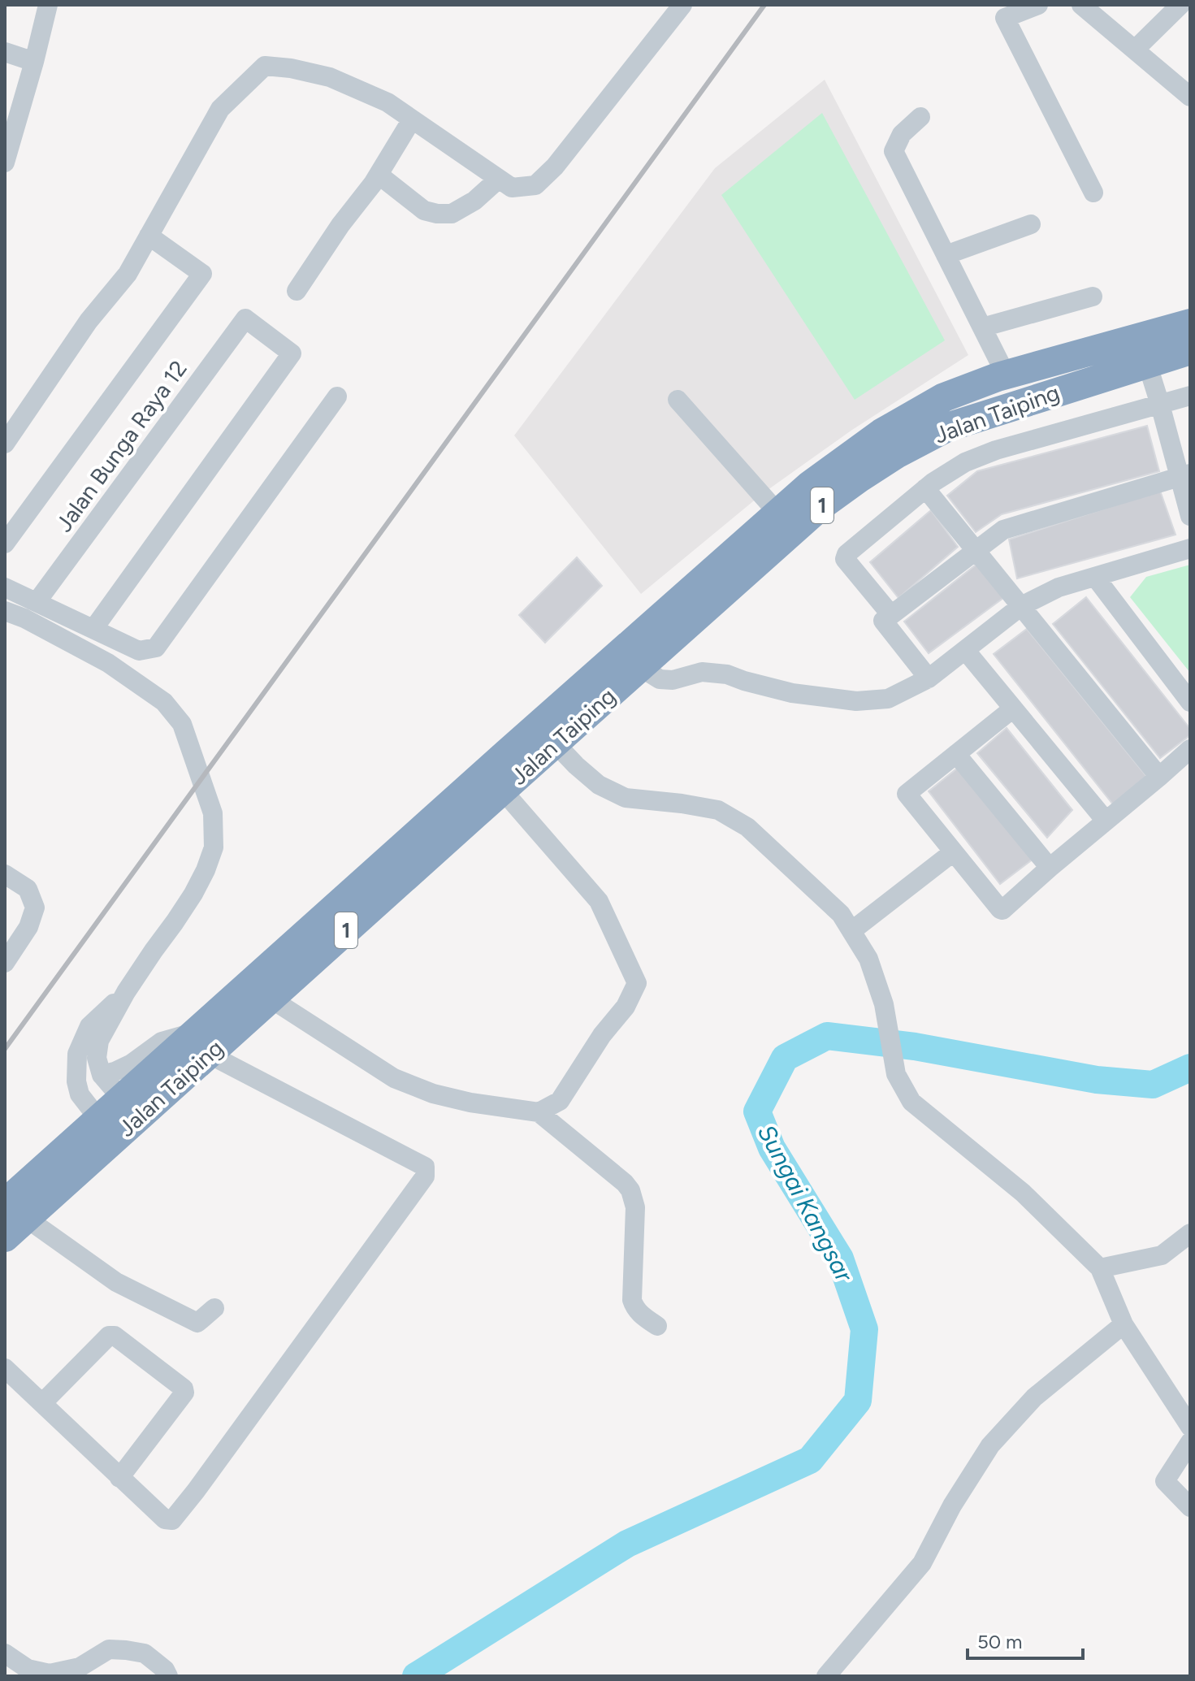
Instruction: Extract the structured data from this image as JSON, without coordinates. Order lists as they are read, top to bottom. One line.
{"streets":{"highway":["Jalan Taiping","1"],"street":["Jalan Bunga Raya 12"]},"water":["Sungai Kangsar"],"scale_bar":"50 m"}
